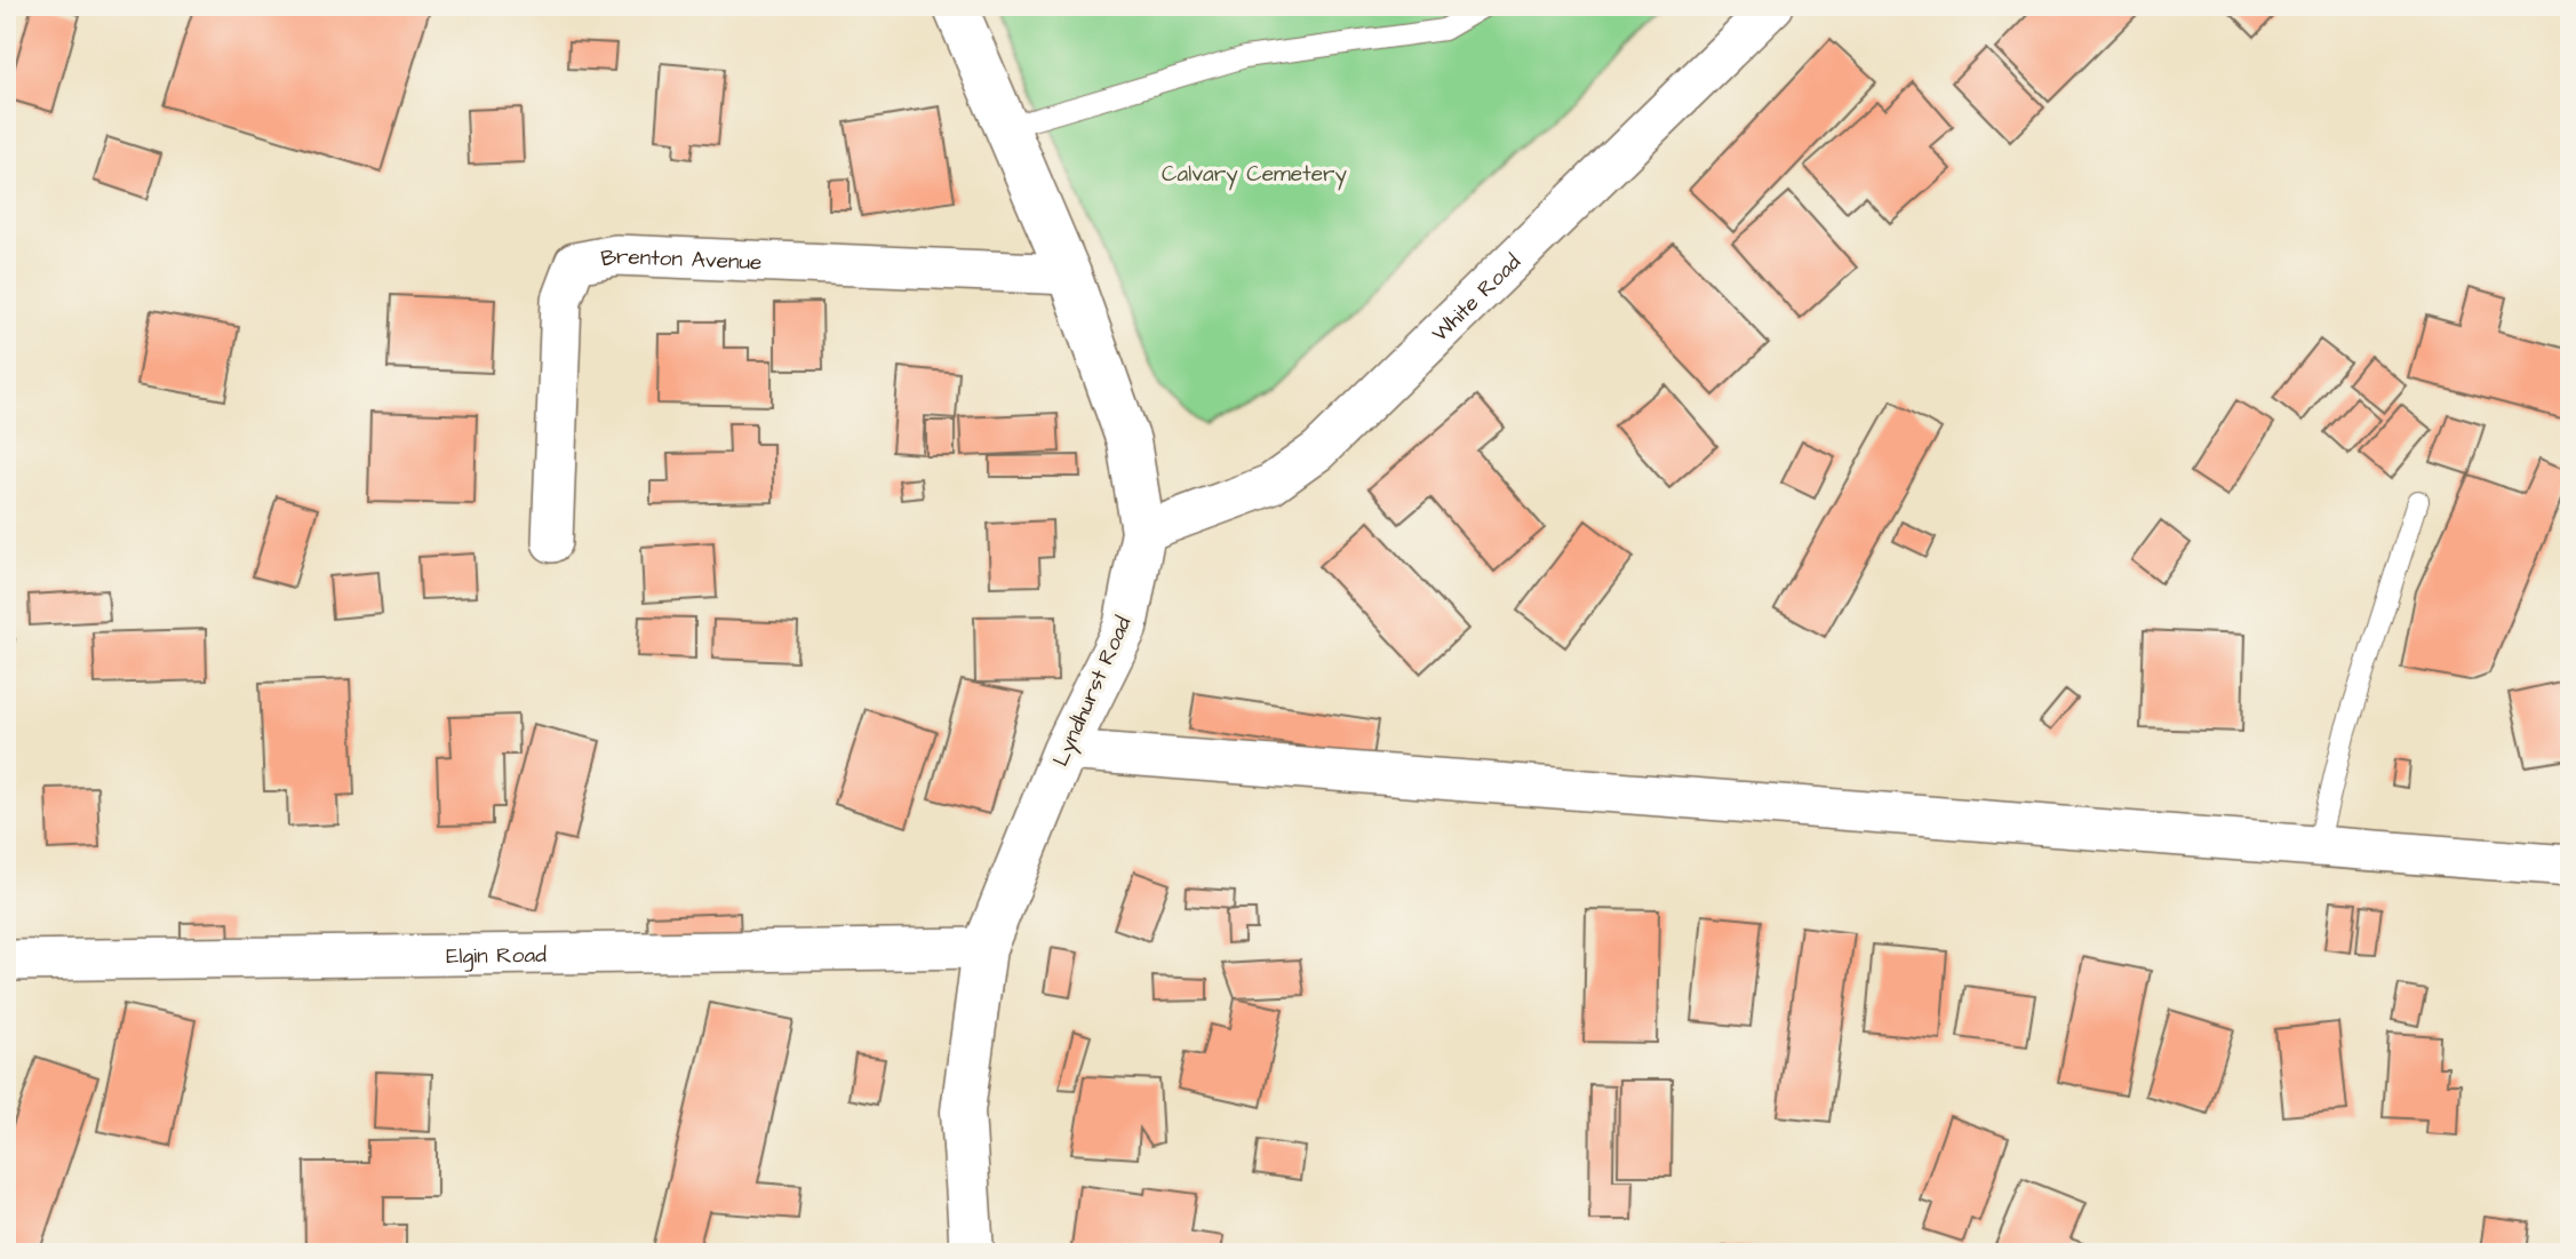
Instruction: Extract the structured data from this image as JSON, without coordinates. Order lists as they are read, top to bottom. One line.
{"streets":{"street":["Brenton Avenue","White Road","Lyndhurst Road","Elgin Road"]},"crossings":[["Brenton Avenue","Lyndhurst Road"],["White Road","Lyndhurst Road"],["Lyndhurst Road","Elgin Road"]],"parks":["Calvary Cemetery"]}
